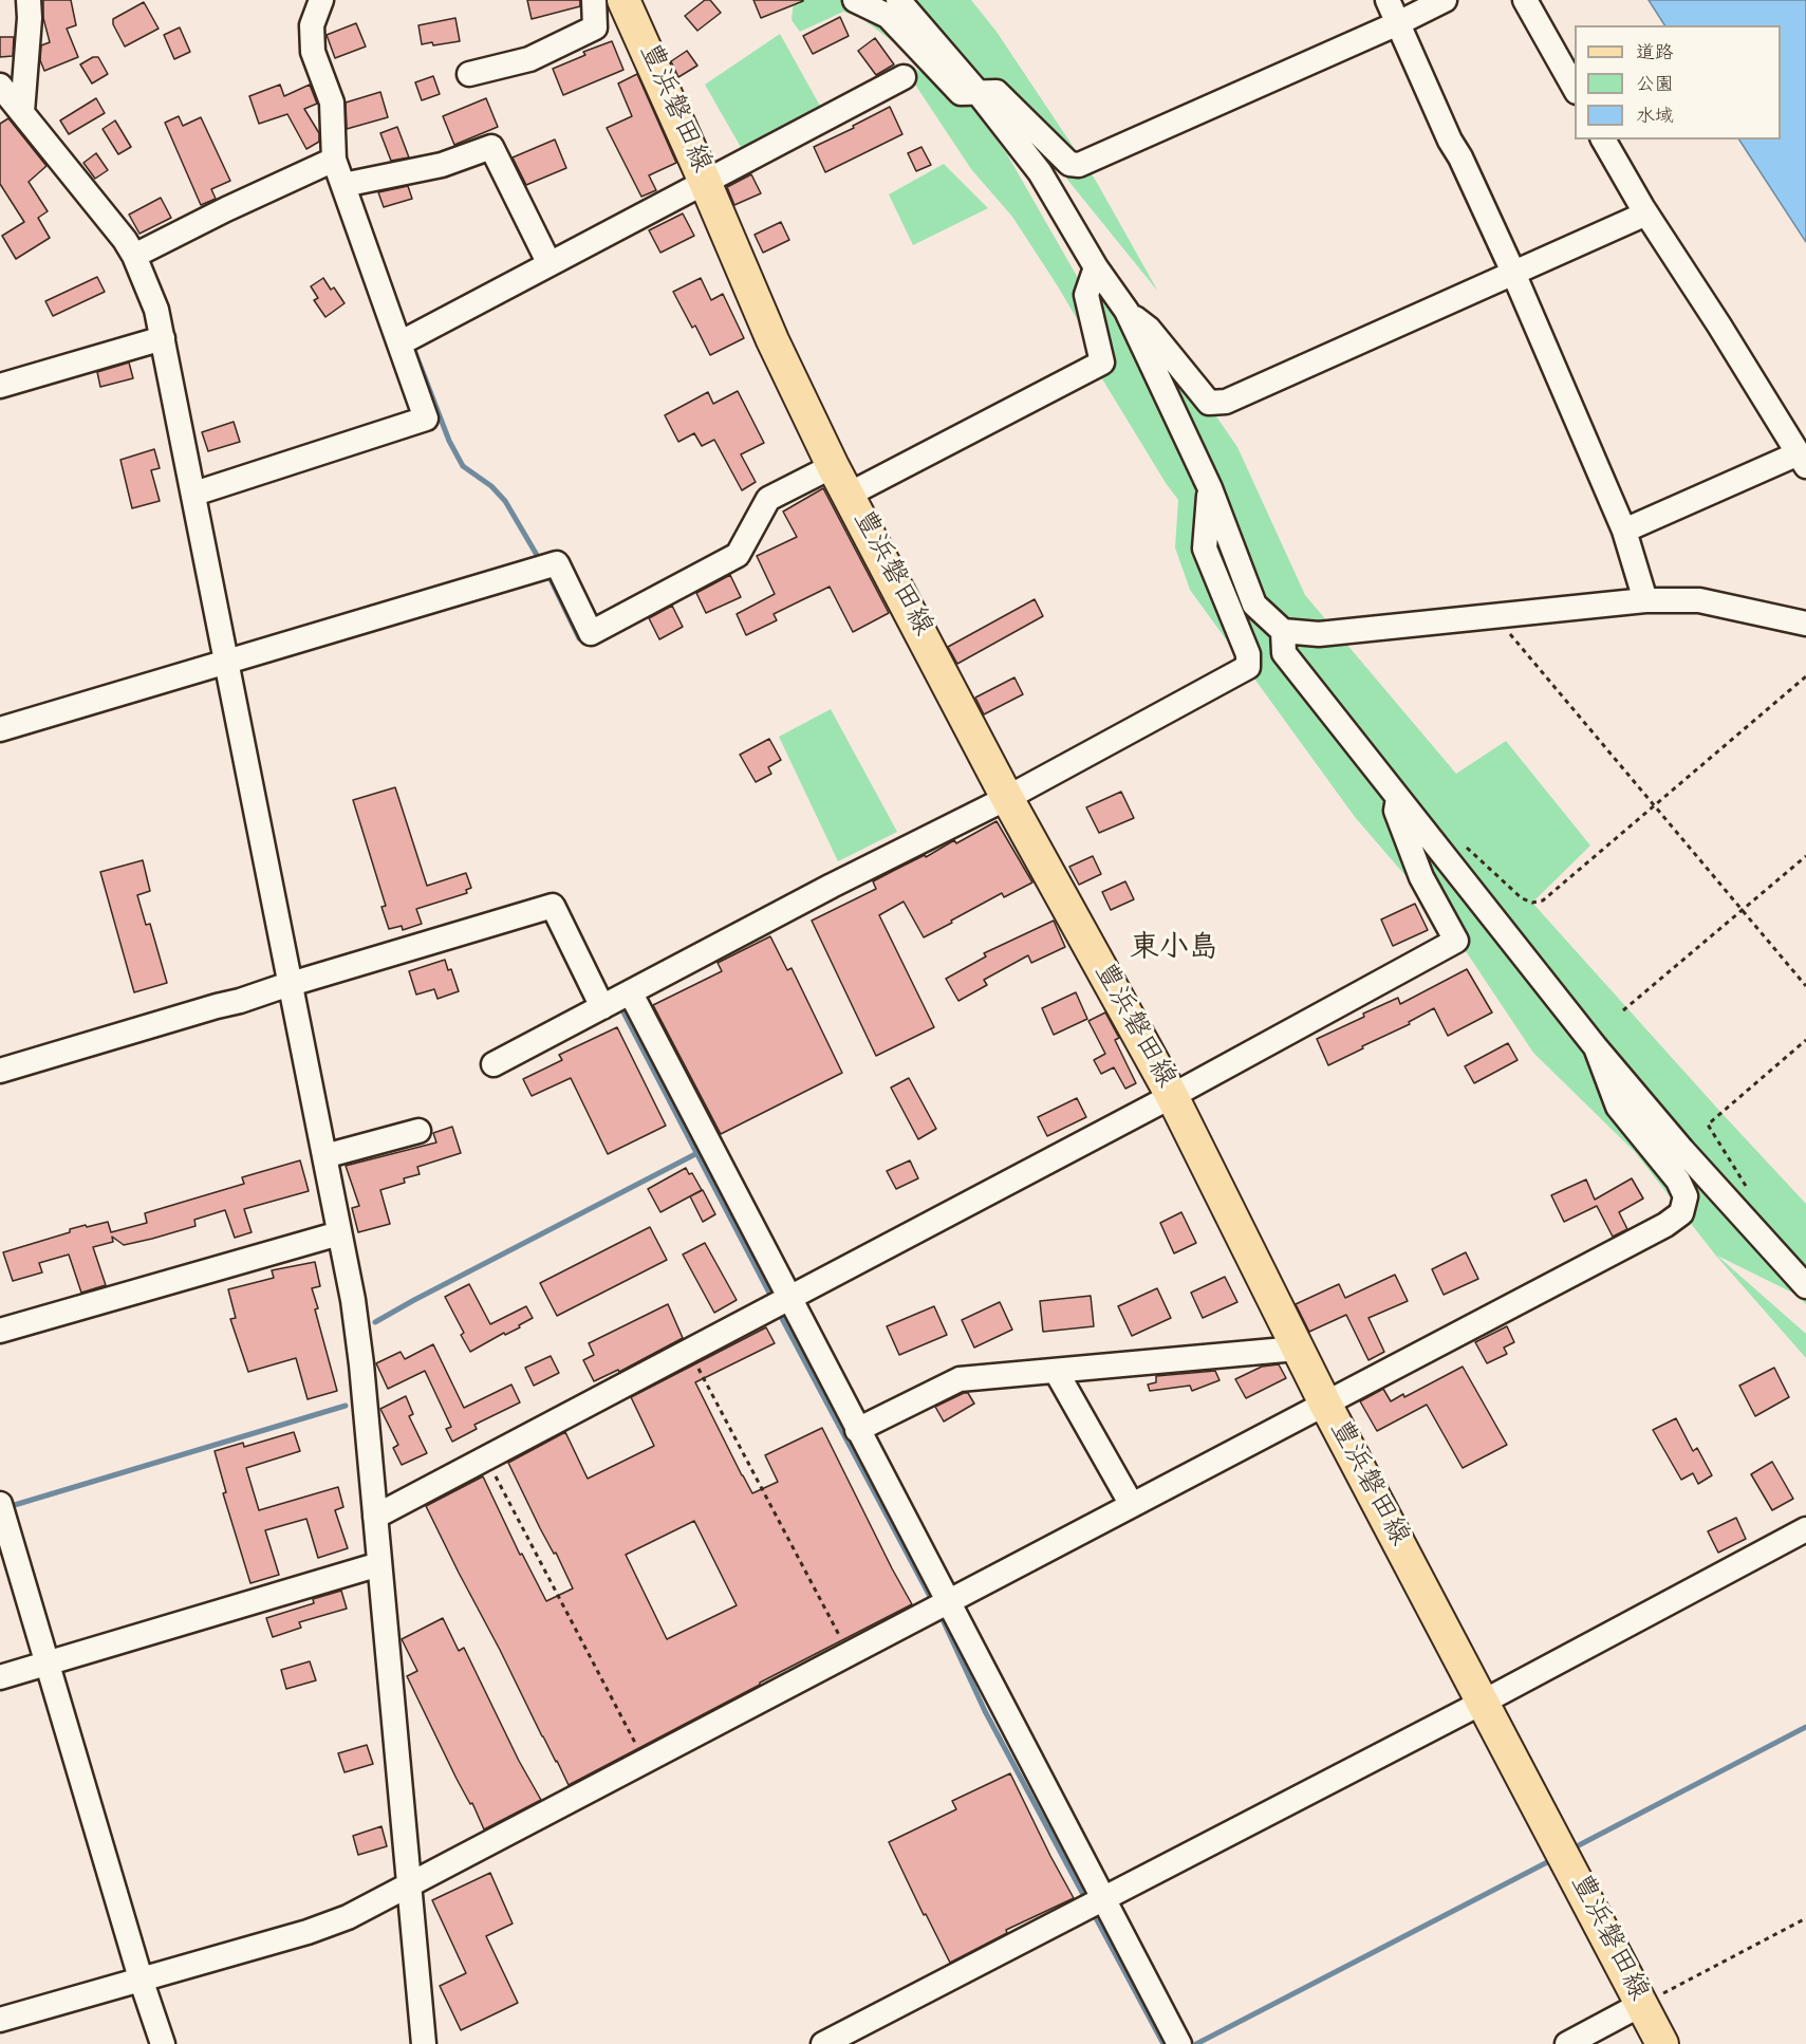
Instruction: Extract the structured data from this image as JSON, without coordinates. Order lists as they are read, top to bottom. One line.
{"streets":{"main road":["豊浜磐田線"]},"districts":["東小島"],"legend":["道路","公園","水域"]}
